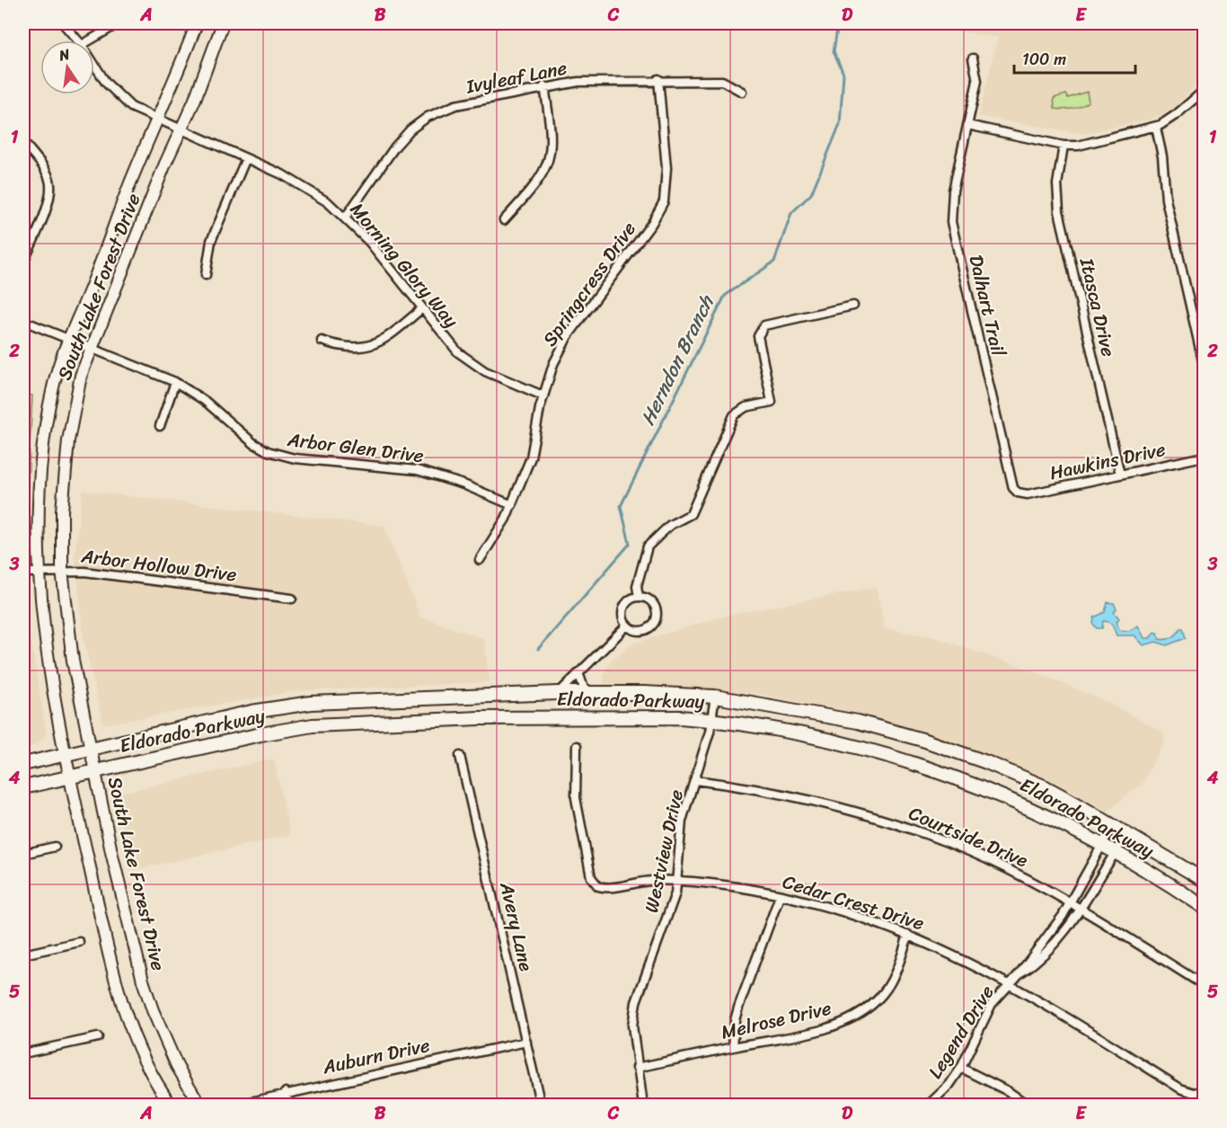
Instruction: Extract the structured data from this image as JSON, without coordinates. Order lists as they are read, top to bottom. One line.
{"streets":{"main road":["South Lake Forest Drive","Eldorado Parkway"],"street":["Ivyleaf Lane","Morning Glory Way","Springcress Drive","Dalhart Trail","Itasca Drive","Arbor Glen Drive","Hawkins Drive","Arbor Hollow Drive","Courtside Drive","Westview Drive","Cedar Crest Drive","Avery Lane","Melrose Drive","Legend Drive","Auburn Drive"]},"crossings":[["Ivyleaf Lane","Morning Glory Way"],["Ivyleaf Lane","Springcress Drive"],["Morning Glory Way","Springcress Drive"],["Morning Glory Way","South Lake Forest Drive"],["Springcress Drive","Arbor Glen Drive"],["South Lake Forest Drive","Arbor Glen Drive"],["South Lake Forest Drive","Arbor Hollow Drive"],["South Lake Forest Drive","Eldorado Parkway"],["Dalhart Trail","Hawkins Drive"],["Itasca Drive","Hawkins Drive"],["Eldorado Parkway","Westview Drive"],["Eldorado Parkway","Legend Drive"],["Courtside Drive","Westview Drive"],["Courtside Drive","Legend Drive"],["Westview Drive","Cedar Crest Drive"],["Westview Drive","Melrose Drive"],["Cedar Crest Drive","Melrose Drive"],["Cedar Crest Drive","Legend Drive"],["Avery Lane","Auburn Drive"]],"water":["Herndon Branch"],"scale_bar":"100 m","north":"top","grid":{"columns":["A","B","C","D","E"],"rows":["1","2","3","4","5"]}}
